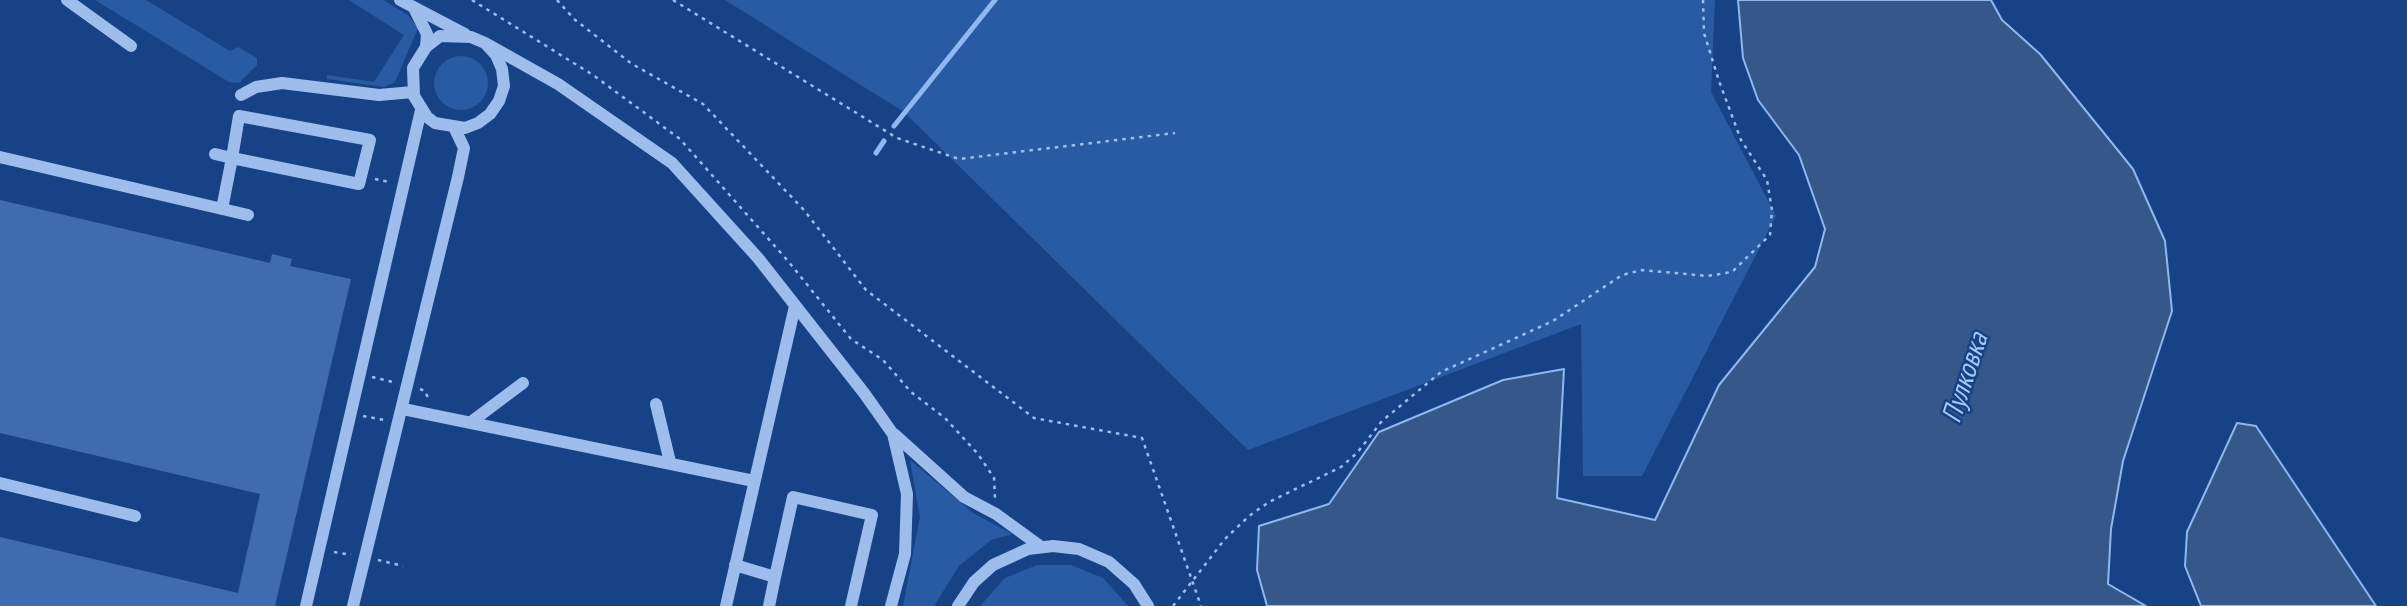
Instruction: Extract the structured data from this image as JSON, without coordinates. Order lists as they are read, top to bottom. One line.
{"water":["Пулковка"]}
